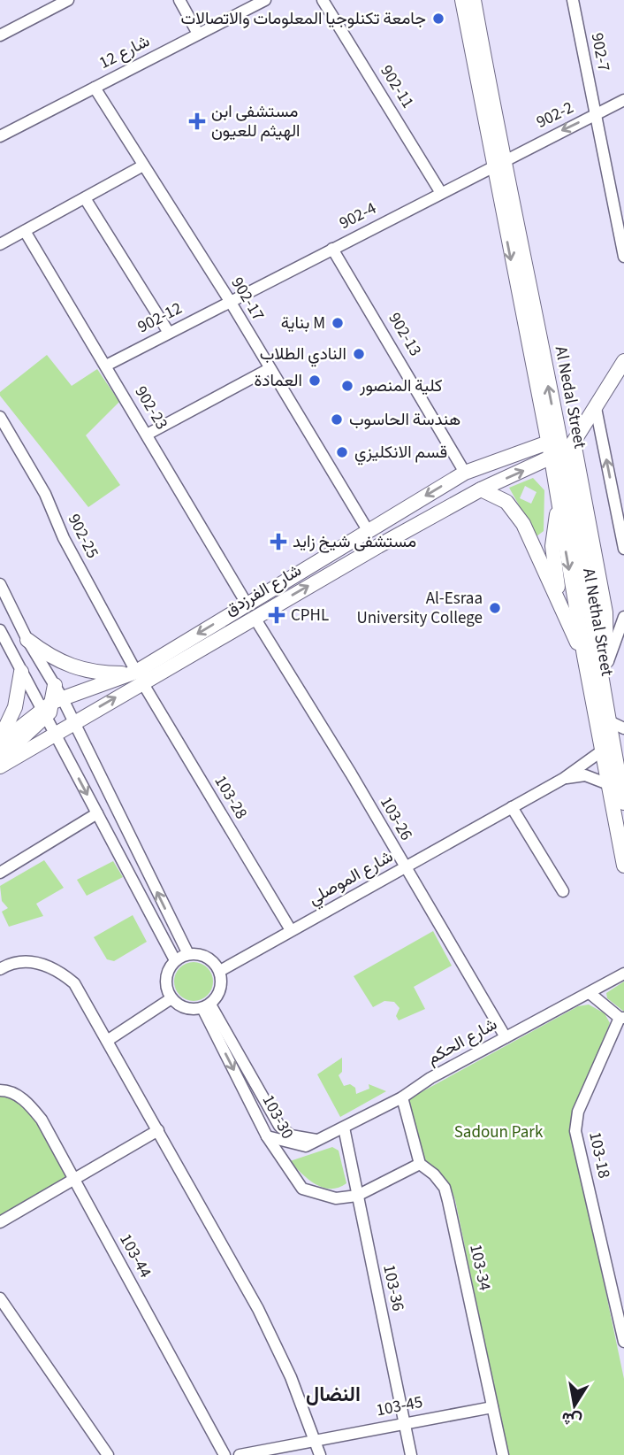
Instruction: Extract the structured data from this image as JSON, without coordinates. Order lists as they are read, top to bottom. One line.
{"streets":{"main road":["Al Nedal Street","شارع الفرزدق","Al Nethal Street"],"street":["شارع 12","902-7","902-11","902-2","902-4","902-17","902-12","902-13","902-23","902-25","103-28","103-26","شارع الموصلي","شارع الحكم","103-30","103-18","103-44","103-34","103-36","103-45"]},"crossings":[["شارع 12","902-17"],["902-7","902-2"],["902-11","902-4"],["902-2","902-4"],["902-2","Al Nedal Street"],["902-4","902-17"],["902-4","902-12"],["902-4","902-13"],["902-4","Al Nedal Street"],["902-17","902-12"],["902-17","شارع الفرزدق"],["902-12","902-23"],["902-13","شارع الفرزدق"],["Al Nedal Street","شارع الفرزدق"],["Al Nedal Street","Al Nethal Street"],["902-23","شارع الفرزدق"],["902-25","شارع الفرزدق"],["902-25","103-28"],["شارع الفرزدق","Al Nethal Street"],["شارع الفرزدق","103-28"],["شارع الفرزدق","103-26"],["Al Nethal Street","شارع الموصلي"],["103-28","شارع الموصلي"],["103-26","شارع الموصلي"],["103-26","شارع الحكم"],["شارع الموصلي","103-30"],["شارع الحكم","103-30"],["شارع الحكم","103-36"],["103-30","103-36"],["103-34","103-45"],["103-36","103-45"]],"one_way":["902-2"],"districts":["النضال"],"parks":["Sadoun Park"],"places":{"other":["جامعة تكنلوجيا المعلومات والاتصالات","بناية M","النادي الطلاب","العمادة","كلية المنصور","هندسة الحاسوب","قسم الانكليزي","Al-Esraa University College"],"health":["مستشفى ابن الهيثم للعيون","مستشفى شيخ زايد","CPHL"]},"north":"bottom"}
